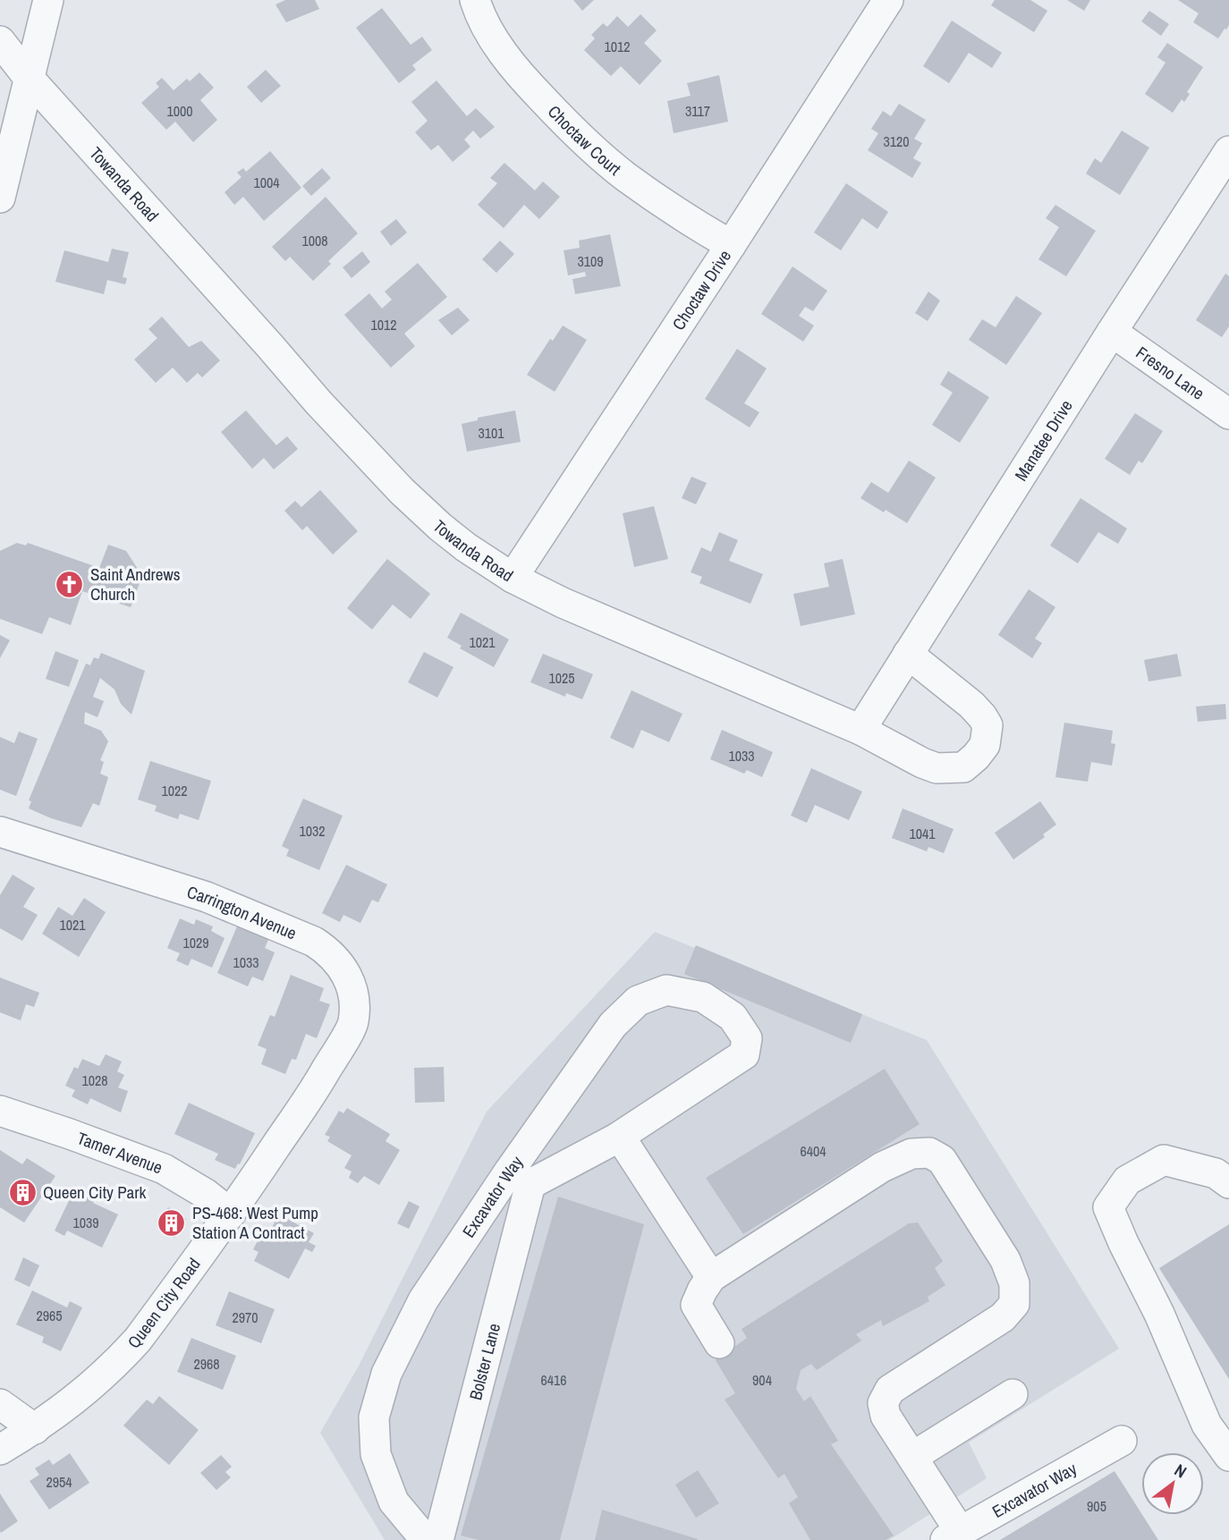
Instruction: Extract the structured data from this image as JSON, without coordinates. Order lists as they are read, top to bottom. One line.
{"streets":{"street":["Choctaw Court","Towanda Road","Choctaw Drive","Fresno Lane","Manatee Drive","Carrington Avenue","Tamer Avenue","Excavator Way","Queen City Road","Bolster Lane"]},"crossings":[["Choctaw Court","Choctaw Drive"],["Towanda Road","Choctaw Drive"],["Towanda Road","Manatee Drive"],["Fresno Lane","Manatee Drive"],["Carrington Avenue","Queen City Road"],["Tamer Avenue","Queen City Road"],["Excavator Way","Bolster Lane"]],"places":{"church":["Saint Andrews Church"],"building":["Queen City Park","PS-468: West Pump Station A Contract"]},"house_numbers":["1012","1000","3117","3120","1004","1008","3109","1012","3101","1021","1025","1033","1022","1032","1041","1021","1029","1033","1028","6404","1039","2965","2970","2968","6416","904","2954","905"],"north":"top right"}
